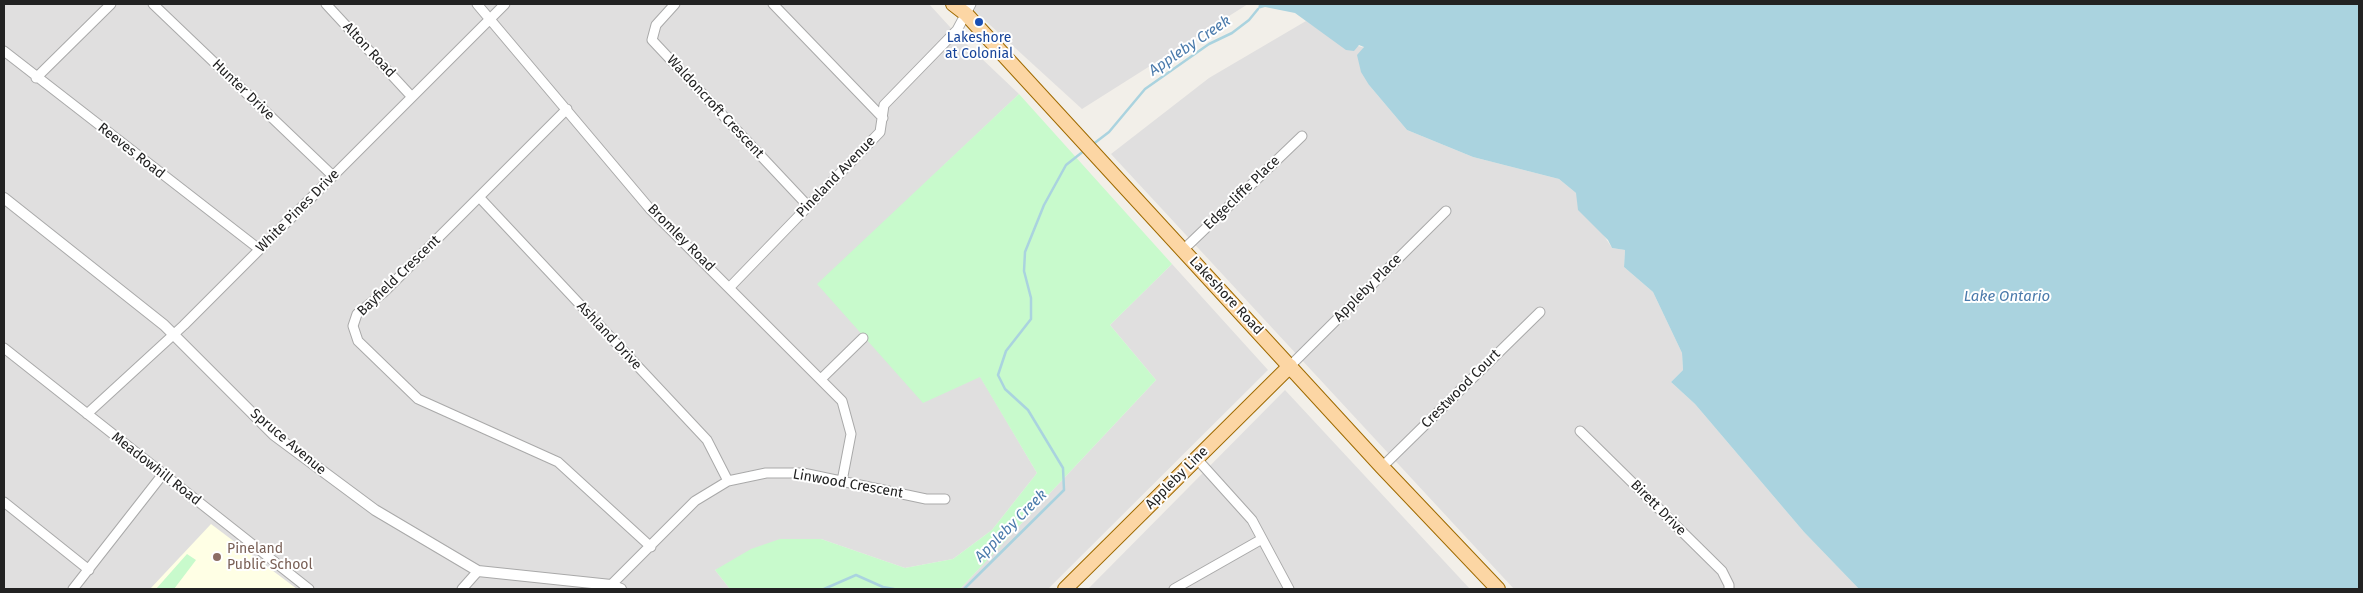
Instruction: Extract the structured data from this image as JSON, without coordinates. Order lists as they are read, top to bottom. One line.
{"streets":{"main road":["Lakeshore Road","Appleby Line"],"street":["Alton Road","Hunter Drive","Waldoncroft Crescent","Reeves Road","Pineland Avenue","Edgecliffe Place","White Pines Drive","Bromley Road","Bayfield Crescent","Appleby Place","Ashland Drive","Crestwood Court","Spruce Avenue","Meadowhill Road","Linwood Crescent","Birett Drive"]},"crossings":[["Alton Road","White Pines Drive"],["Hunter Drive","White Pines Drive"],["Waldoncroft Crescent","Pineland Avenue"],["Reeves Road","White Pines Drive"],["Pineland Avenue","Bromley Road"],["Pineland Avenue","Lakeshore Road"],["Edgecliffe Place","Lakeshore Road"],["White Pines Drive","Bromley Road"],["White Pines Drive","Spruce Avenue"],["White Pines Drive","Meadowhill Road"],["Bromley Road","Bayfield Crescent"],["Bromley Road","Linwood Crescent"],["Bayfield Crescent","Ashland Drive"],["Bayfield Crescent","Linwood Crescent"],["Appleby Place","Lakeshore Road"],["Appleby Place","Appleby Line"],["Lakeshore Road","Crestwood Court"],["Lakeshore Road","Appleby Line"],["Ashland Drive","Linwood Crescent"],["Spruce Avenue","Linwood Crescent"]],"water":["Appleby Creek","Lake Ontario"],"places":["Lakeshore at Colonial","Pineland Public School"]}
